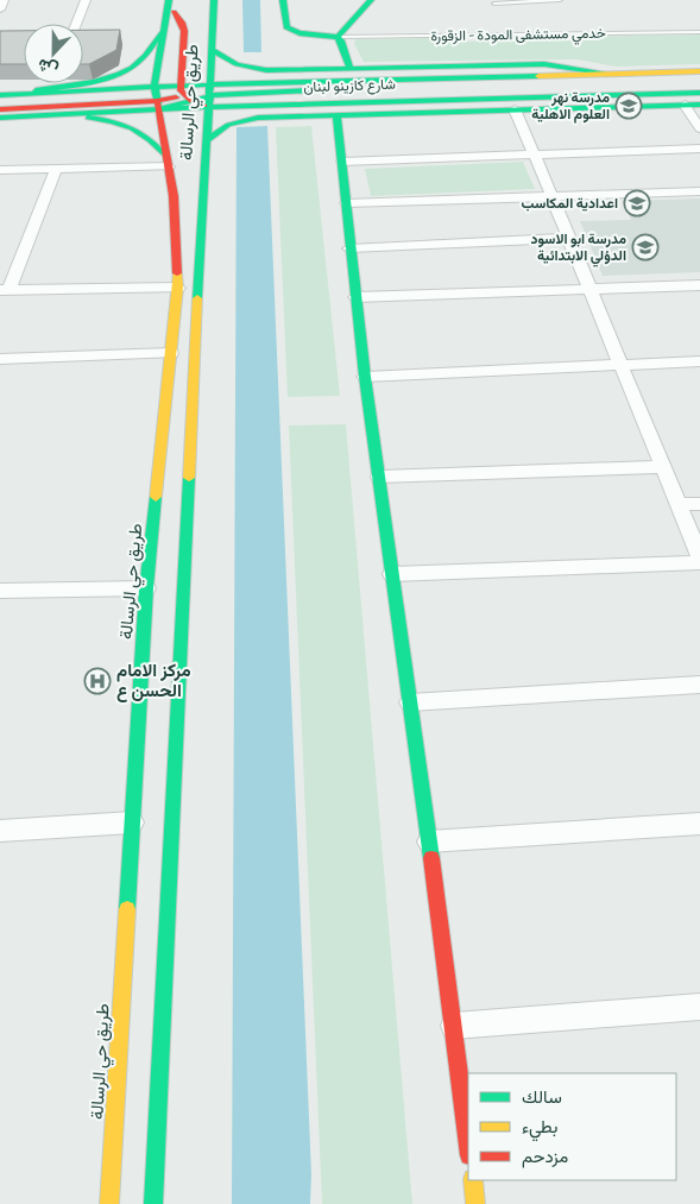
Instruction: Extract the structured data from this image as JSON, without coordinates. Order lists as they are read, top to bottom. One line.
{"streets":{"main road":["شارع كازينو لبنان","طريق حي الرسالة"],"lane":["خدمي مستشفى المودة - الزقورة"]},"crossings":[["شارع كازينو لبنان","طريق حي الرسالة"]],"places":{"school or university":["مدرسة نهر العلوم الاهلية","اعدادية المكاسب","مدرسة ابو الاسود الدؤلي الابتدائية"],"hospital":["مركز الامام الحسن ع"]},"legend":["سالك","بطيء","مزدحم"],"north":"bottom"}
